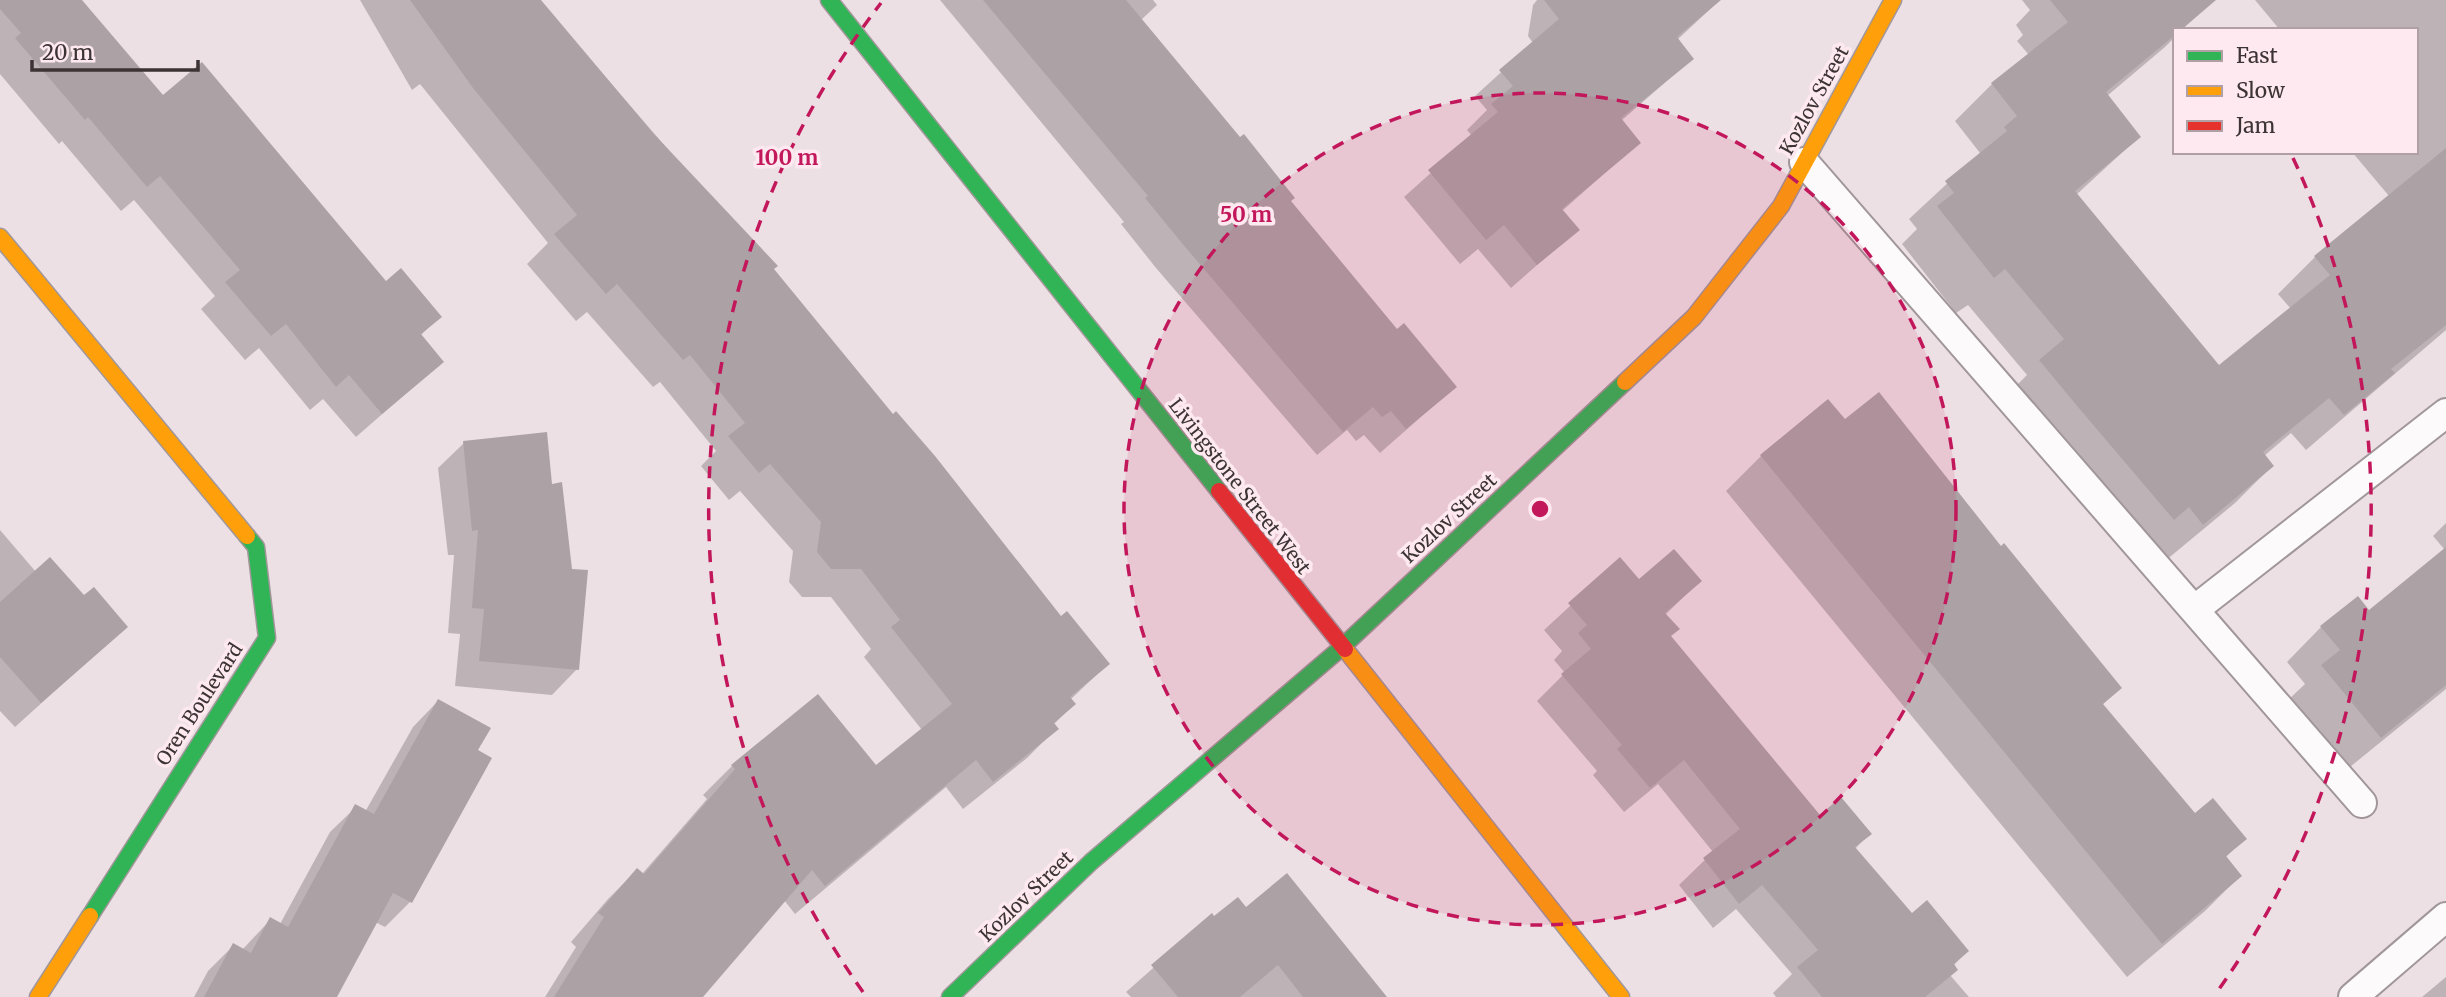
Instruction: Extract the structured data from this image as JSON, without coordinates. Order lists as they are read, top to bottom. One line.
{"streets":{"street":["Kozlov Street","Livingstone Street West","Oren Boulevard"]},"crossings":[["Kozlov Street","Livingstone Street West"]],"legend":["Fast","Slow","Jam"],"scale_bar":"20 m","rings":["100 m","50 m"]}
